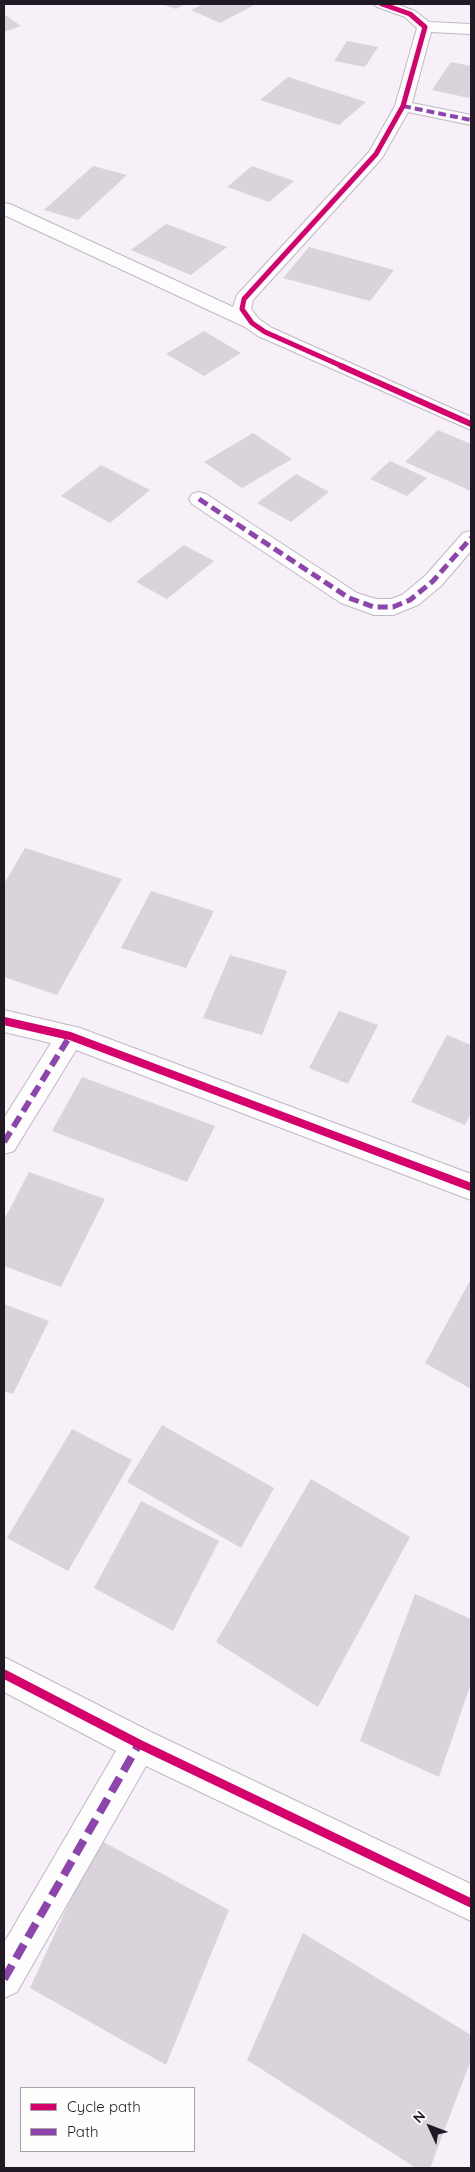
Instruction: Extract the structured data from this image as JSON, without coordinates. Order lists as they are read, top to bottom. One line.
{"legend":["Cycle path","Path"],"north":"top left"}
